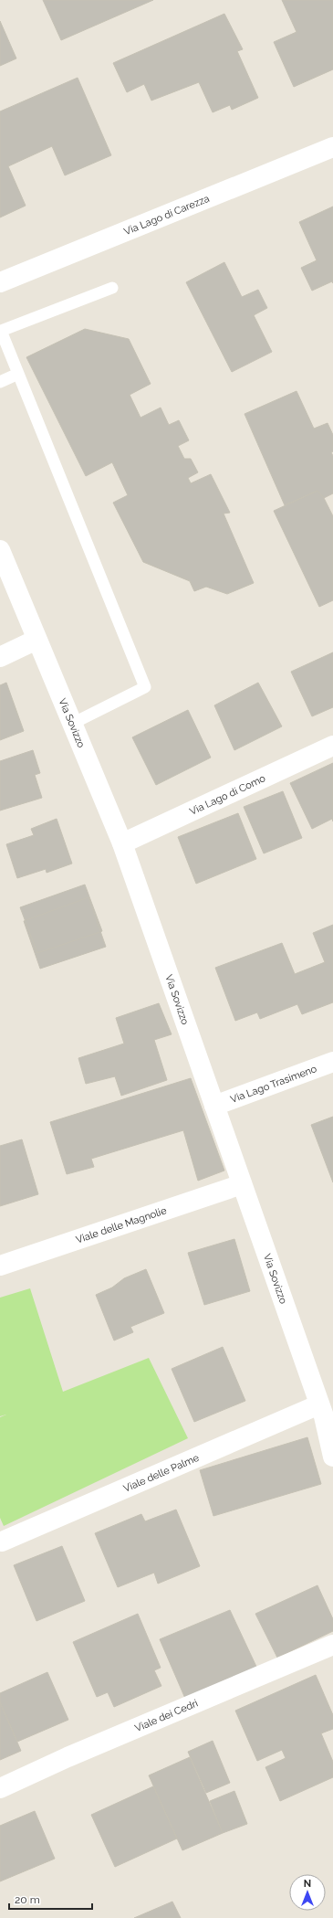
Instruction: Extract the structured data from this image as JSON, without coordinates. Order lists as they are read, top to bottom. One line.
{"streets":{"street":["Via Lago di Carezza","Via Sovizzo","Via Lago di Como","Via Lago Trasimeno","Viale delle Magnolie","Viale delle Palme","Viale dei Cedri"]},"crossings":[["Via Sovizzo","Via Lago di Como"],["Via Sovizzo","Via Lago Trasimeno"],["Via Sovizzo","Viale delle Magnolie"],["Via Sovizzo","Viale delle Palme"]],"scale_bar":"20 m","north":"top"}
